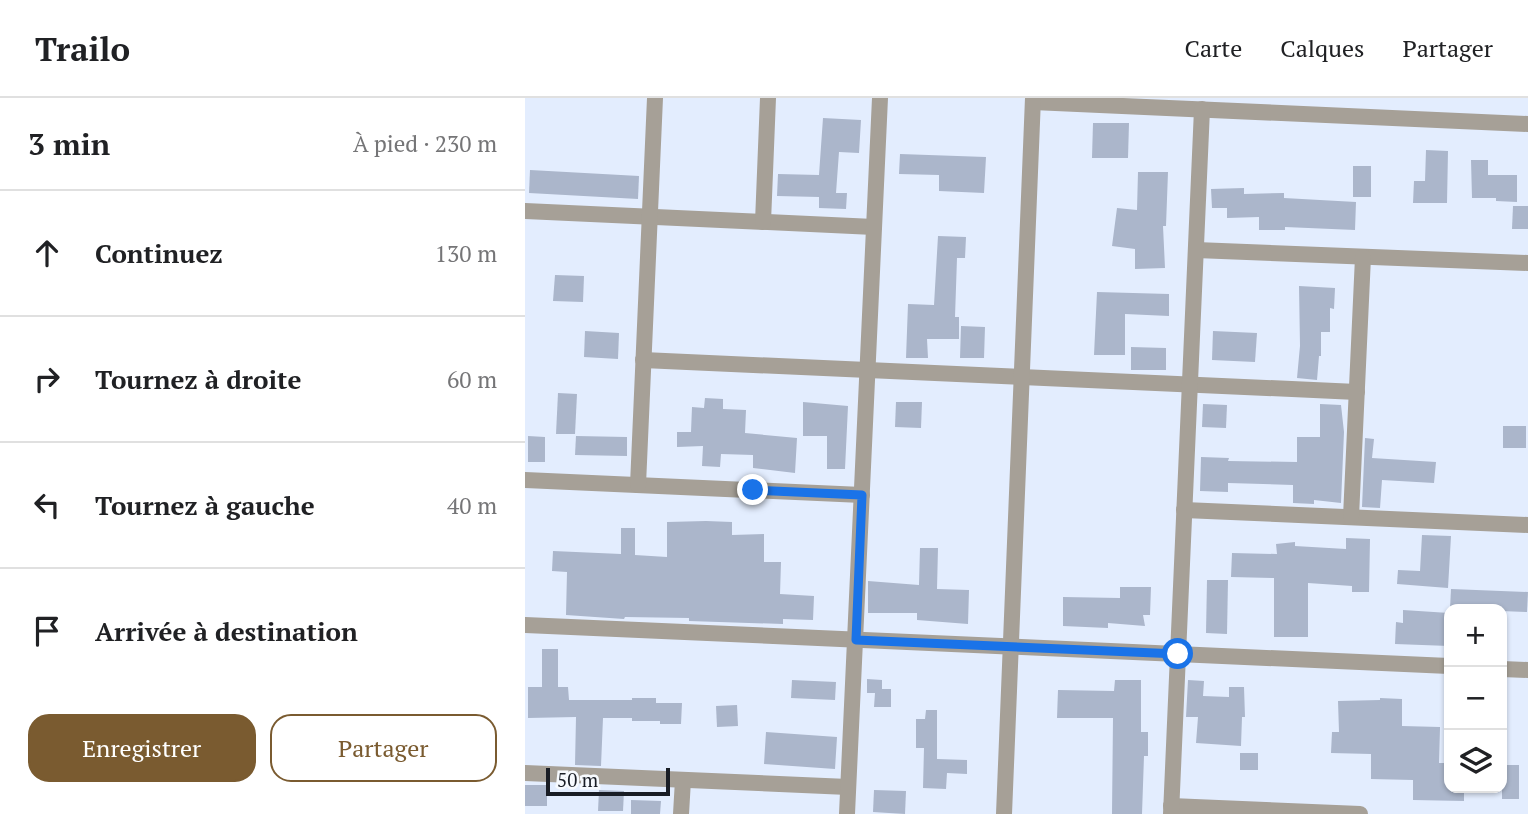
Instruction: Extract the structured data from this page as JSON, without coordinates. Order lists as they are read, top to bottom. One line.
{"scale_bar":"50 m","page":{"header":"Trailo","nav":["Carte","Calques","Partager"],"heading":["3 min","À pied · 230 m"],"list":[["Continuez","130 m"],["Tournez à droite","60 m"],["Tournez à gauche","40 m"],"Arrivée à destination"],"map_buttons":["+","−"],"buttons":["Enregistrer","Partager"],"scale":"50 m"}}
